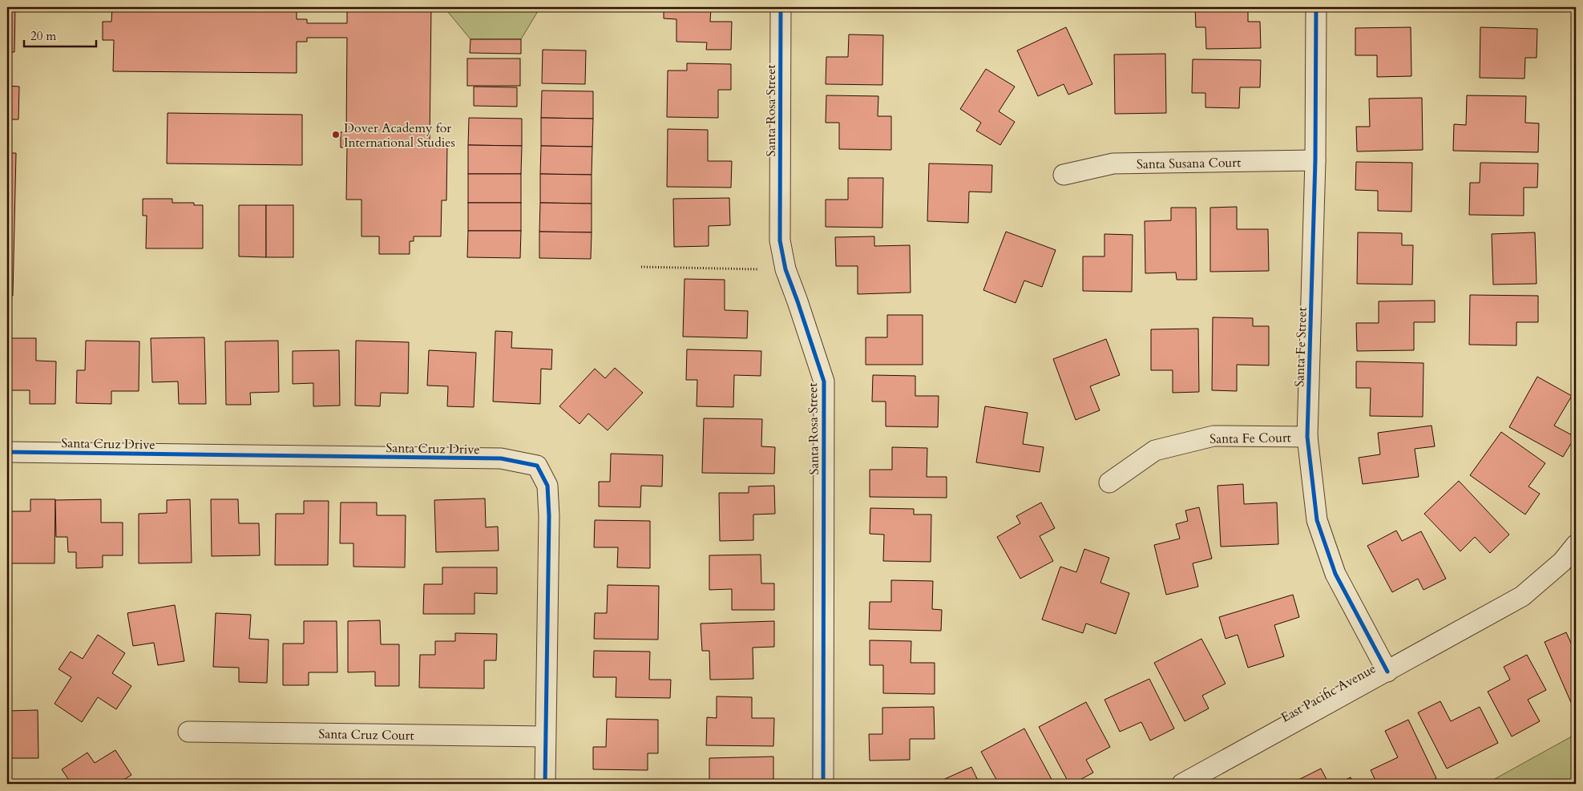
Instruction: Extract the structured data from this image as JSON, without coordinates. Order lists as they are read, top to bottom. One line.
{"streets":{"street":["Santa Rosa Street","Santa Susana Court","Santa Fe Street","Santa Fe Court","Santa Cruz Drive","East Pacific Avenue","Santa Cruz Court"]},"crossings":[["Santa Susana Court","Santa Fe Street"],["Santa Fe Street","Santa Fe Court"],["Santa Fe Street","East Pacific Avenue"],["Santa Cruz Drive","Santa Cruz Court"]],"places":["Dover Academy for International Studies"],"scale_bar":"20 m"}
